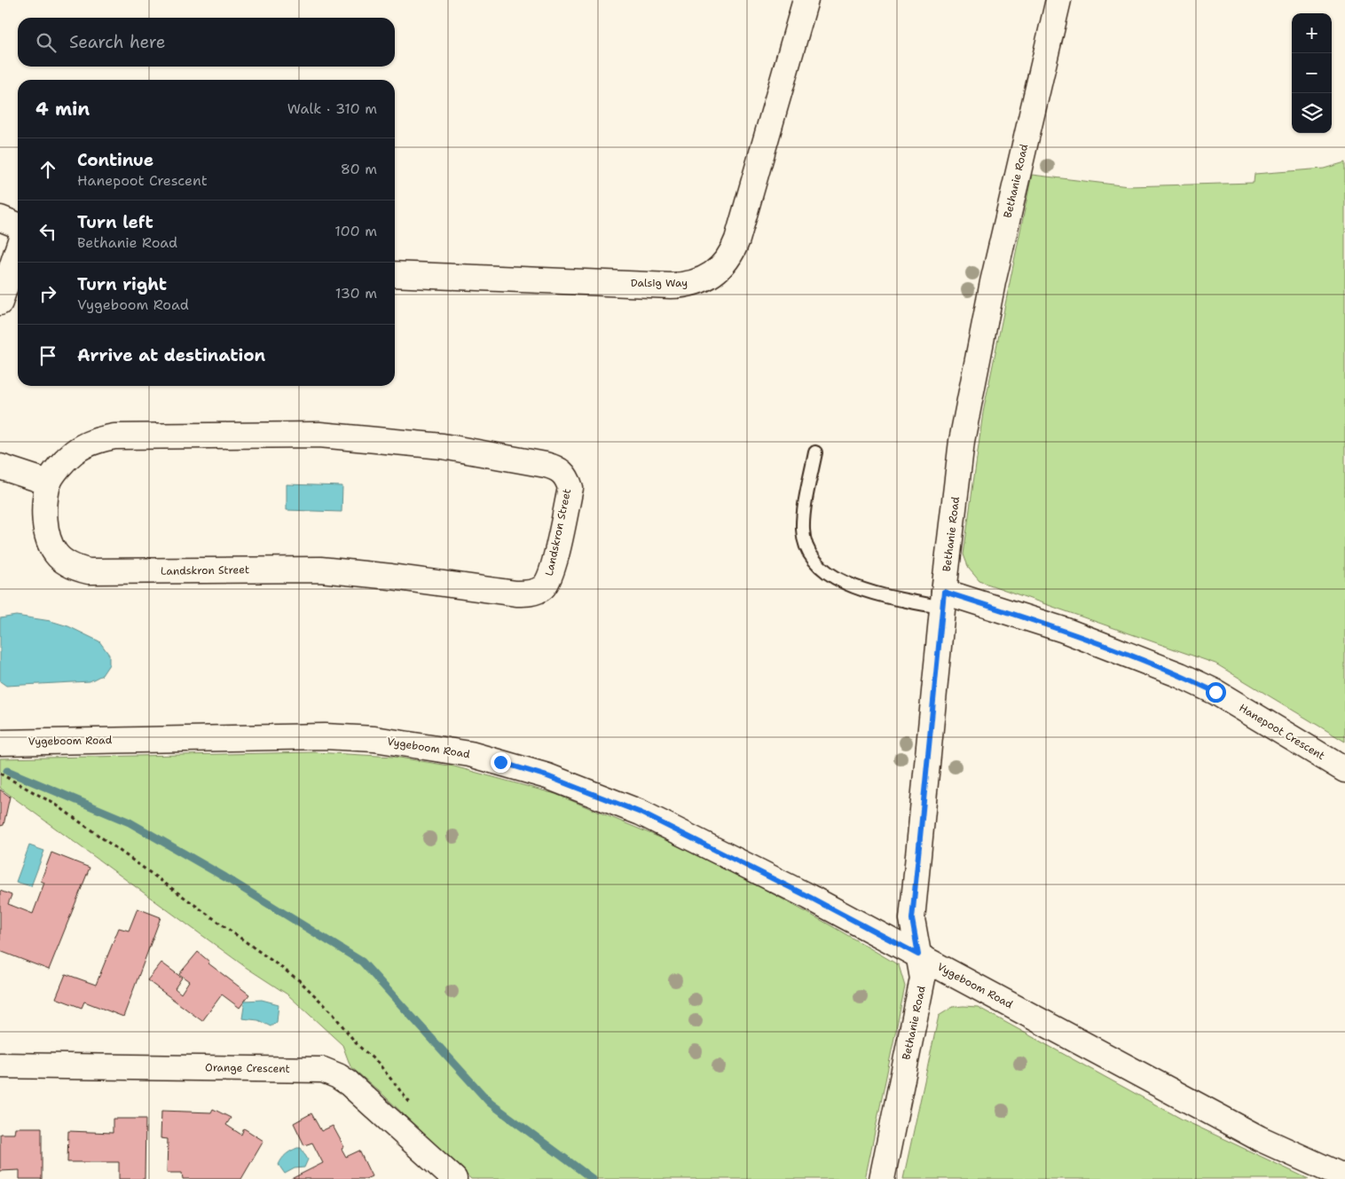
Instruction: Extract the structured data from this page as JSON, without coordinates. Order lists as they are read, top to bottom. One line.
{"streets":{"street":["Bethanie Road","Dalsig Way","Landskron Street","Hanepoot Crescent","Vygeboom Road","Orange Crescent"]},"crossings":[["Bethanie Road","Hanepoot Crescent"],["Bethanie Road","Vygeboom Road"]],"page":{"map_buttons":["+","−"],"search":"Search here","heading":["4 min","Walk · 310 m"],"list":[["Continue","Hanepoot Crescent","80 m"],["Turn left","Bethanie Road","100 m"],["Turn right","Vygeboom Road","130 m"],"Arrive at destination"]}}
